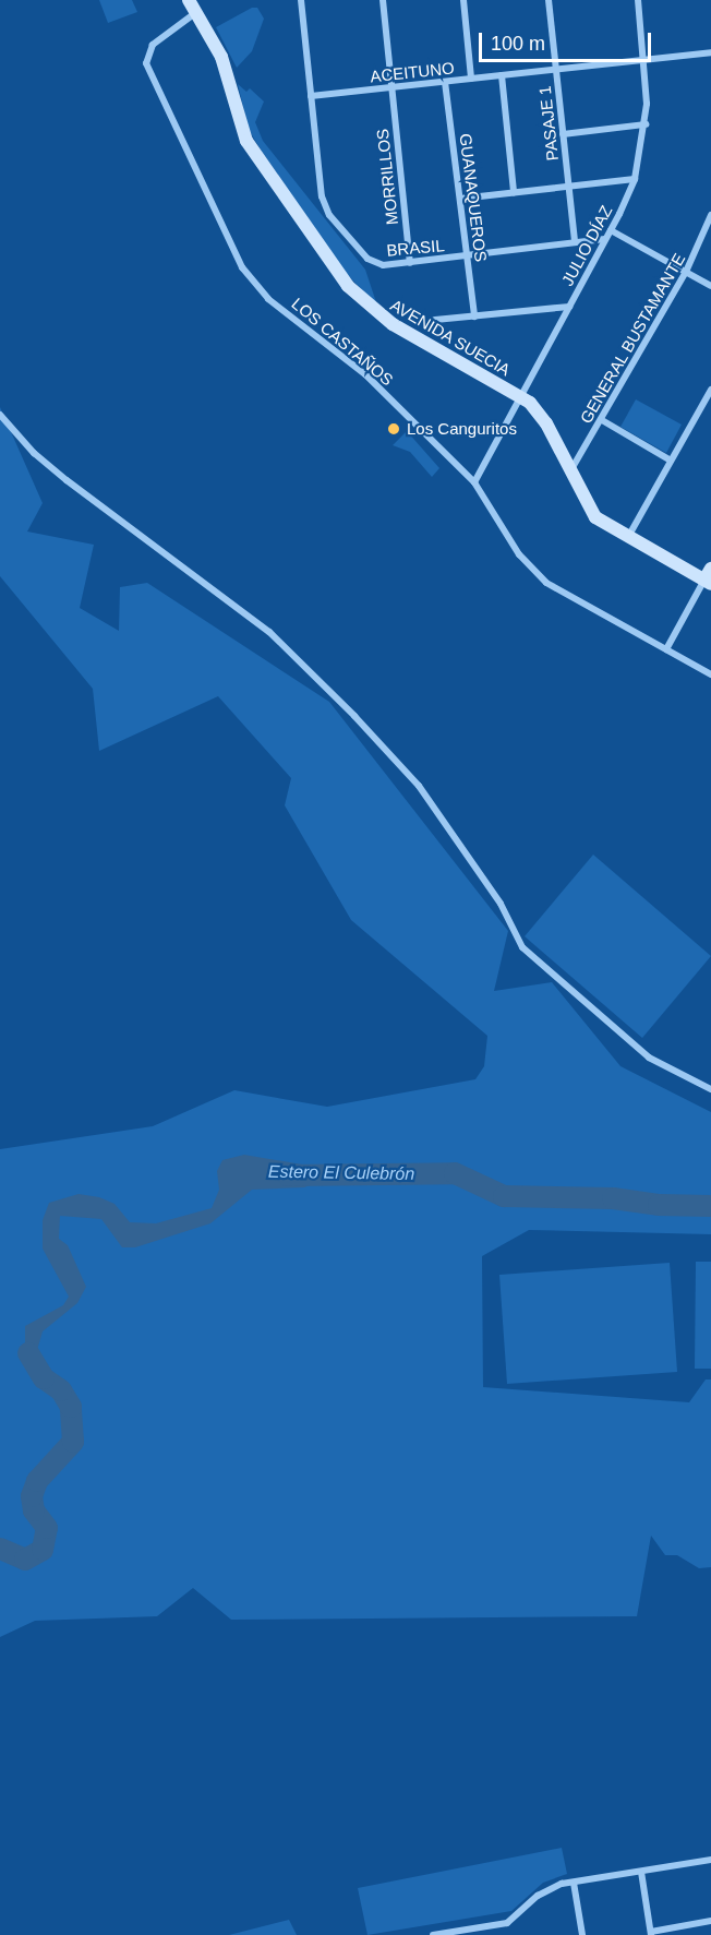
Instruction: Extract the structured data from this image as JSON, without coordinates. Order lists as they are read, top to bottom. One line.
{"streets":{"main road":["AVENIDA SUECIA"],"street":["ACEITUNO","PASAJE 1","MORRILLOS","GUANAQUEROS","JULIO DÍAZ","BRASIL","GENERAL BUSTAMANTE","LOS CASTAÑOS"]},"crossings":[["ACEITUNO","PASAJE 1"],["ACEITUNO","MORRILLOS"],["ACEITUNO","GUANAQUEROS"],["ACEITUNO","JULIO DÍAZ"],["ACEITUNO","BRASIL"],["PASAJE 1","BRASIL"],["MORRILLOS","BRASIL"],["GUANAQUEROS","BRASIL"],["JULIO DÍAZ","BRASIL"],["JULIO DÍAZ","AVENIDA SUECIA"],["JULIO DÍAZ","LOS CASTAÑOS"],["AVENIDA SUECIA","GENERAL BUSTAMANTE"],["AVENIDA SUECIA","LOS CASTAÑOS"]],"water":["Estero El Culebrón"],"places":["Los Canguritos"],"scale_bar":"100 m"}
